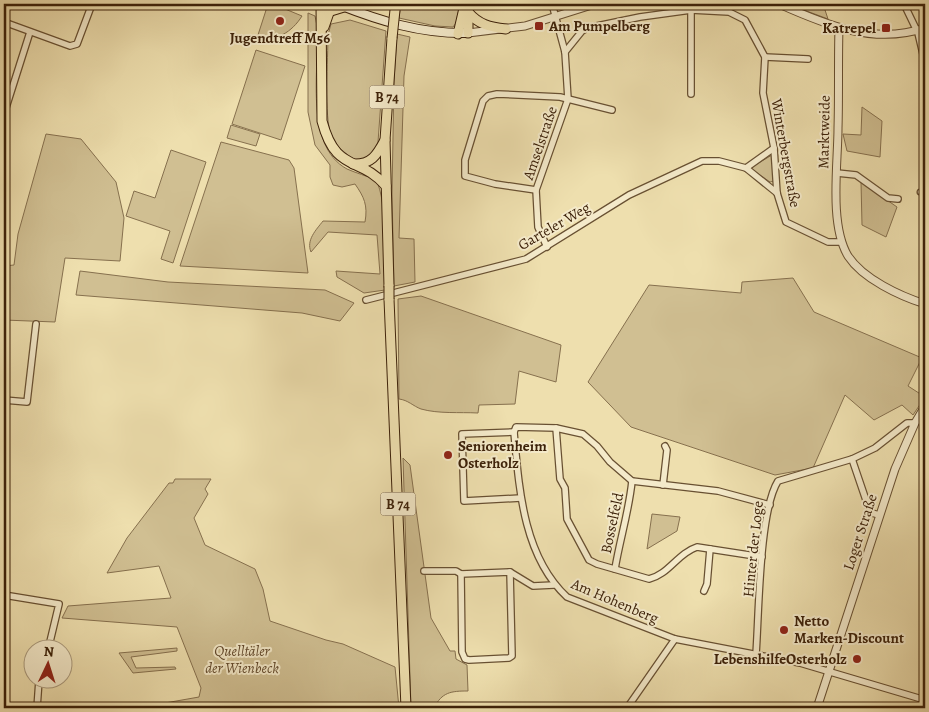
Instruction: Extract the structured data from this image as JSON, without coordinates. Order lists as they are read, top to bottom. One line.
{"streets":{"main road":["B 74"],"street":["Marktweide","Amselstraße","Winterbergstraße","Garteler Weg","Bosselfeld","Loger Straße","Hinter der Loge","Am Hohenberg"]},"crossings":[["Marktweide","Winterbergstraße"],["Amselstraße","Garteler Weg"],["Winterbergstraße","Garteler Weg"],["Loger Straße","Hinter der Loge"],["Loger Straße","Am Hohenberg"],["Hinter der Loge","Am Hohenberg"]],"parks":["Quelltäler der Wienbeck"],"places":{"other":["Jugendtreff M56","Seniorenheim Osterholz","Netto Marken-Discount","LebenshilfeOsterholz"],"transit":["Am Pumpelberg","Katrepel"]},"north":"top"}
